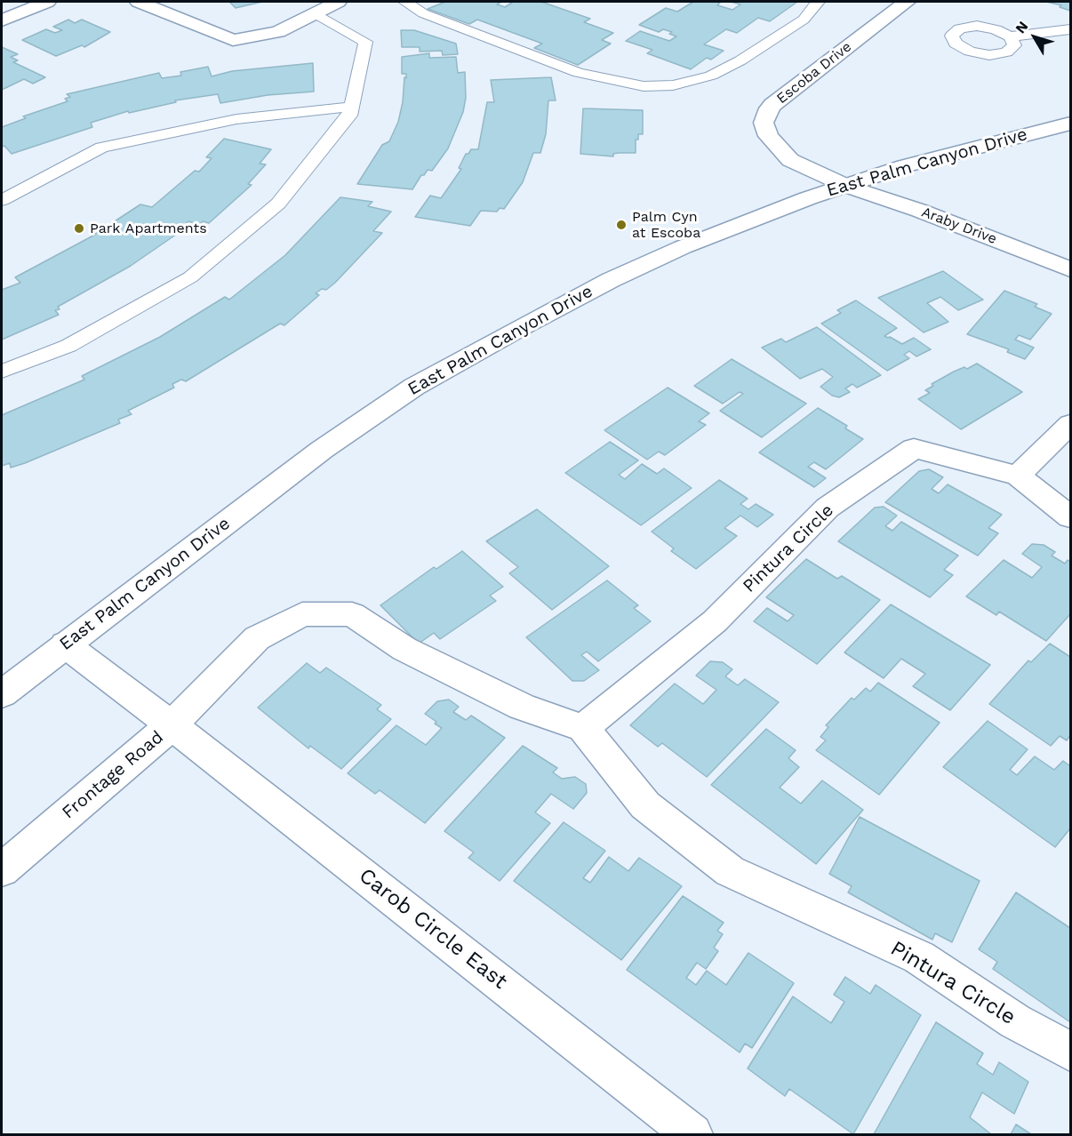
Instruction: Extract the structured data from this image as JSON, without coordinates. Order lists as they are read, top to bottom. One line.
{"streets":{"street":["Escoba Drive","East Palm Canyon Drive","Araby Drive","Pintura Circle","Frontage Road","Carob Circle East"]},"crossings":[["Escoba Drive","East Palm Canyon Drive"],["Escoba Drive","Araby Drive"],["East Palm Canyon Drive","Araby Drive"],["East Palm Canyon Drive","Frontage Road"],["Frontage Road","Carob Circle East"]],"places":["Palm Cyn at Escoba","Park Apartments"],"north":"top left"}
